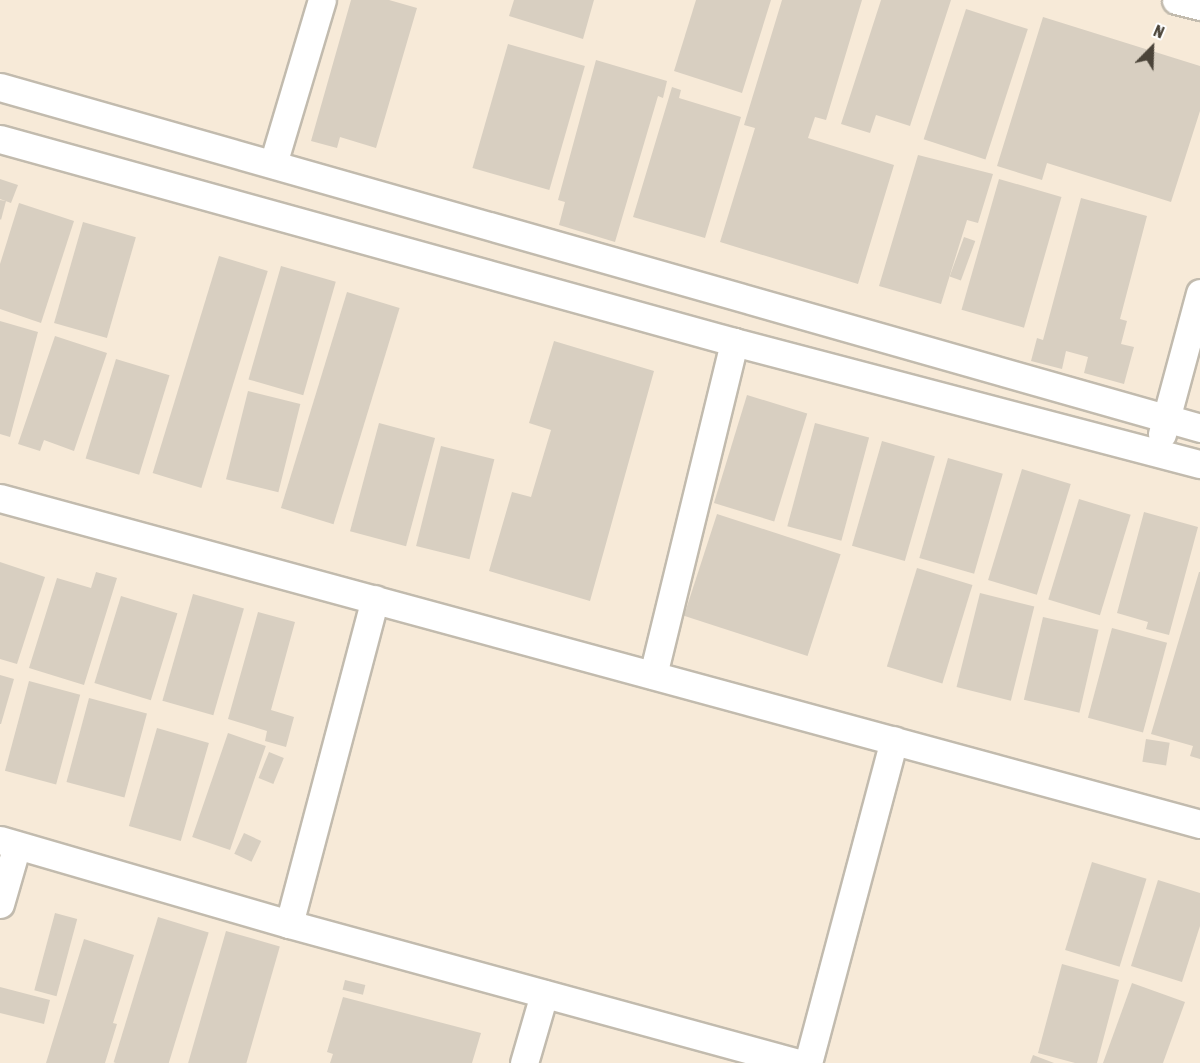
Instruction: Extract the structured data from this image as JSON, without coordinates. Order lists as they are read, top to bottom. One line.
{"north":"top right"}
